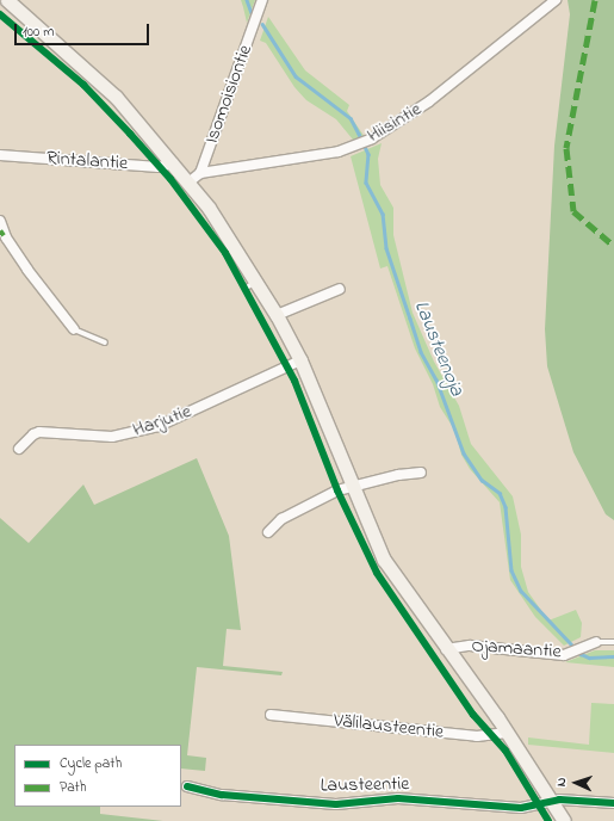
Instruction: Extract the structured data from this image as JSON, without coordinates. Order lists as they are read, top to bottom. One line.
{"streets":{"street":["Isomoisiontie","Hiisintie","Rintalantie","Harjutie","Ojamaantie","Välilausteentie","Lausteentie"]},"crossings":[["Isomoisiontie","Hiisintie"]],"water":["Lausteenoja"],"legend":["Cycle path","Path"],"scale_bar":"100 m","north":"left"}
